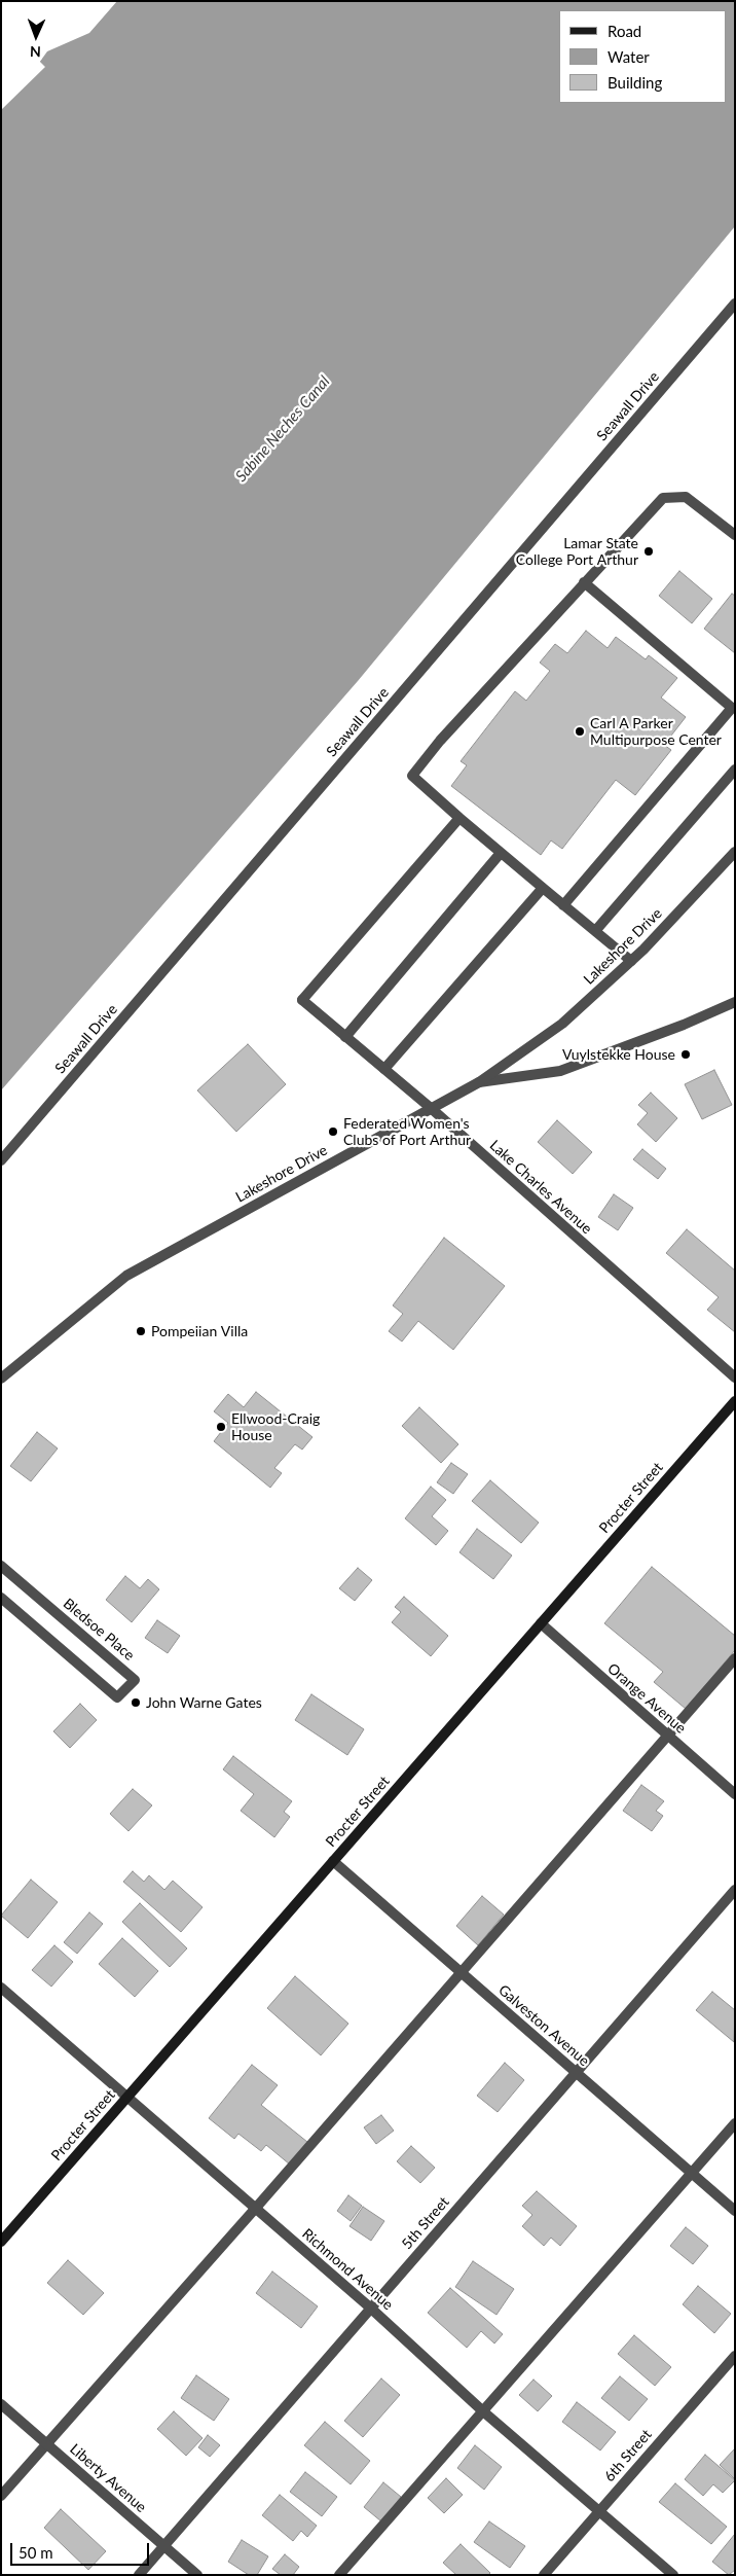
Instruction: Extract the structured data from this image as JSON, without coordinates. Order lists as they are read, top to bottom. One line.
{"streets":{"main road":["Procter Street"],"street":["Seawall Drive","Lakeshore Drive","Lake Charles Avenue","Bledsoe Place","Orange Avenue","Galveston Avenue","5th Street","Richmond Avenue","6th Street","Liberty Avenue"]},"crossings":[["Lakeshore Drive","Lake Charles Avenue"],["Procter Street","Orange Avenue"],["Procter Street","Galveston Avenue"],["Procter Street","Richmond Avenue"],["Galveston Avenue","5th Street"],["5th Street","Richmond Avenue"],["5th Street","Liberty Avenue"],["Richmond Avenue","6th Street"]],"water":["Sabine Neches Canal"],"places":["Lamar State College Port Arthur","Carl A Parker Multipurpose Center","Vuylstekke House","Federated Women's Clubs of Port Arthur","Pompeiian Villa","Ellwood-Craig House","John Warne Gates"],"legend":["Road","Water","Building"],"scale_bar":"50 m","north":"bottom"}
